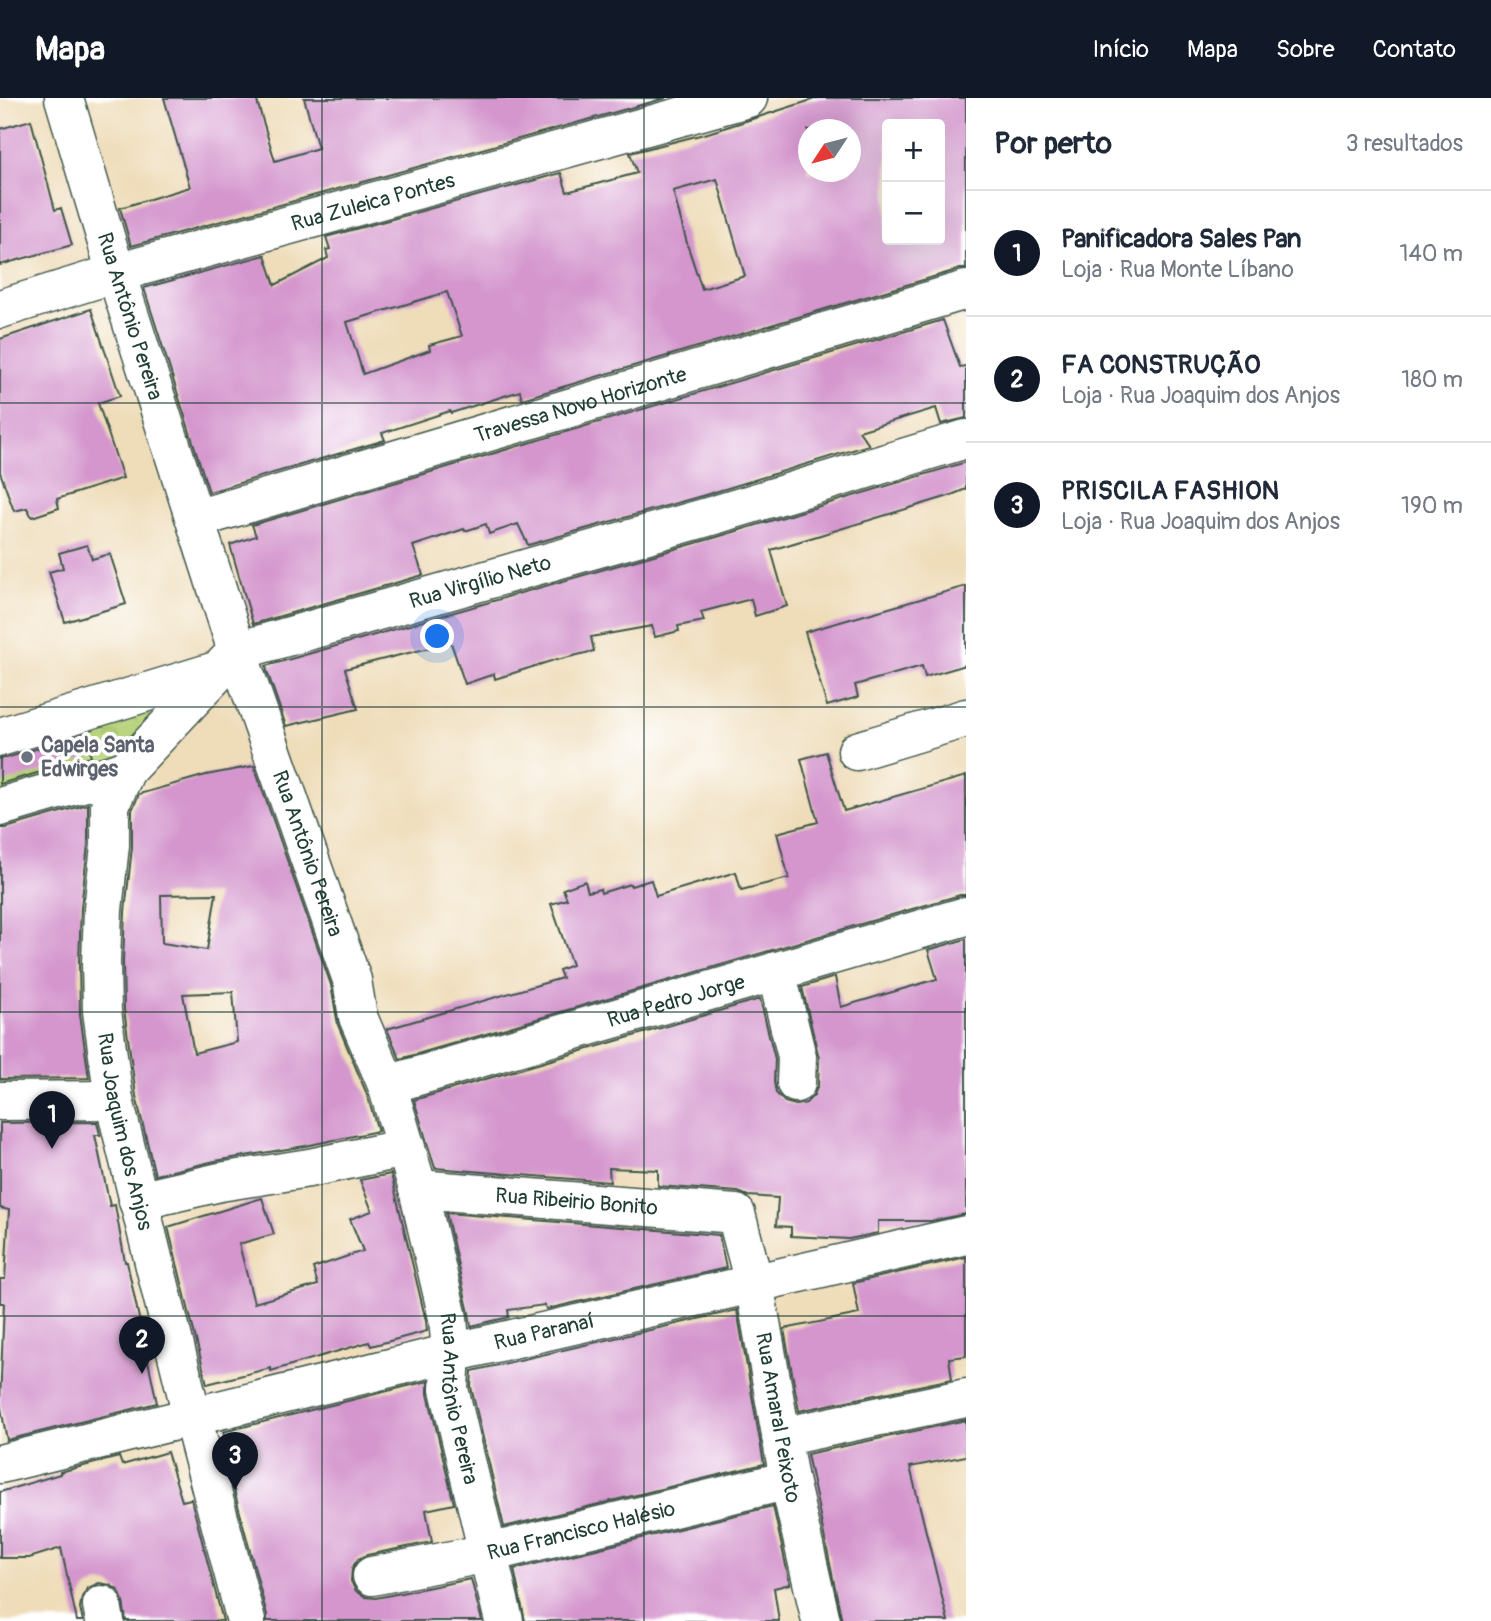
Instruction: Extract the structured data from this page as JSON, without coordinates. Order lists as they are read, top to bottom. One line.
{"streets":{"street":["Rua Zuleica Pontes","Rua Antônio Pereira","Travessa Novo Horizonte","Rua Virgílio Neto","Rua Pedro Jorge","Rua Joaquim dos Anjos","Rua Ribeirio Bonito","Rua Paranaí","Rua Amaral Peixoto","Rua Francisco Halésio"]},"crossings":[["Rua Zuleica Pontes","Rua Antônio Pereira"],["Rua Antônio Pereira","Travessa Novo Horizonte"],["Rua Antônio Pereira","Rua Virgílio Neto"],["Rua Antônio Pereira","Rua Pedro Jorge"],["Rua Antônio Pereira","Rua Joaquim dos Anjos"],["Rua Antônio Pereira","Rua Ribeirio Bonito"],["Rua Antônio Pereira","Rua Paranaí"],["Rua Antônio Pereira","Rua Francisco Halésio"],["Rua Virgílio Neto","Rua Joaquim dos Anjos"],["Rua Joaquim dos Anjos","Rua Paranaí"],["Rua Ribeirio Bonito","Rua Amaral Peixoto"],["Rua Paranaí","Rua Amaral Peixoto"],["Rua Amaral Peixoto","Rua Francisco Halésio"]],"places":["Capela Santa Edwirges"],"north":"bottom left","page":{"header":"Mapa","nav":["Início","Mapa","Sobre","Contato"],"heading":["Por perto","3 resultados"],"map_buttons":["+","−"],"list":[{"mark":"1","name":"Panificadora Sales Pan","note":"Loja · Rua Monte Líbano","value":"140 m"},{"mark":"2","name":"FA CONSTRUÇÃO","note":"Loja · Rua Joaquim dos Anjos","value":"180 m"},{"mark":"3","name":"PRISCILA FASHION","note":"Loja · Rua Joaquim dos Anjos","value":"190 m"}],"pins":["1","2","3"]}}
